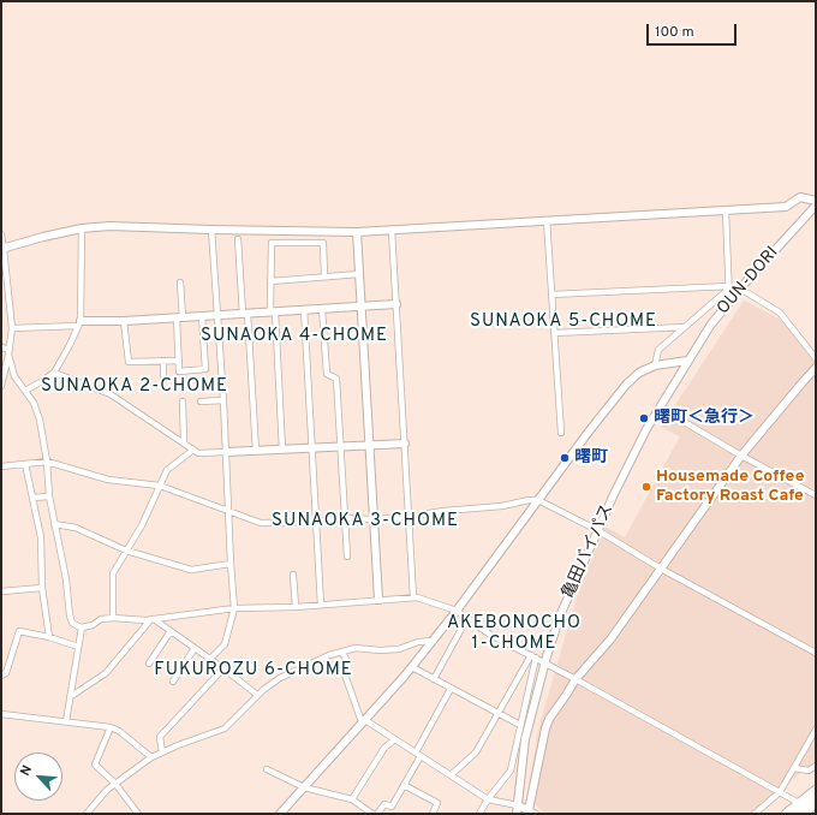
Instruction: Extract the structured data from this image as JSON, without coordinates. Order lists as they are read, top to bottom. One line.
{"streets":{"street":["OUN-DORI","亀田バイパス"]},"crossings":[["OUN-DORI","亀田バイパス"]],"districts":["SUNAOKA 5-CHOME","SUNAOKA 4-CHOME","SUNAOKA 2-CHOME","SUNAOKA 3-CHOME","AKEBONOCHO 1-CHOME","FUKUROZU 6-CHOME"],"places":["曙町＜急行＞","曙町","Housemade Coffee Factory Roast Cafe"],"scale_bar":"100 m","north":"top left"}
